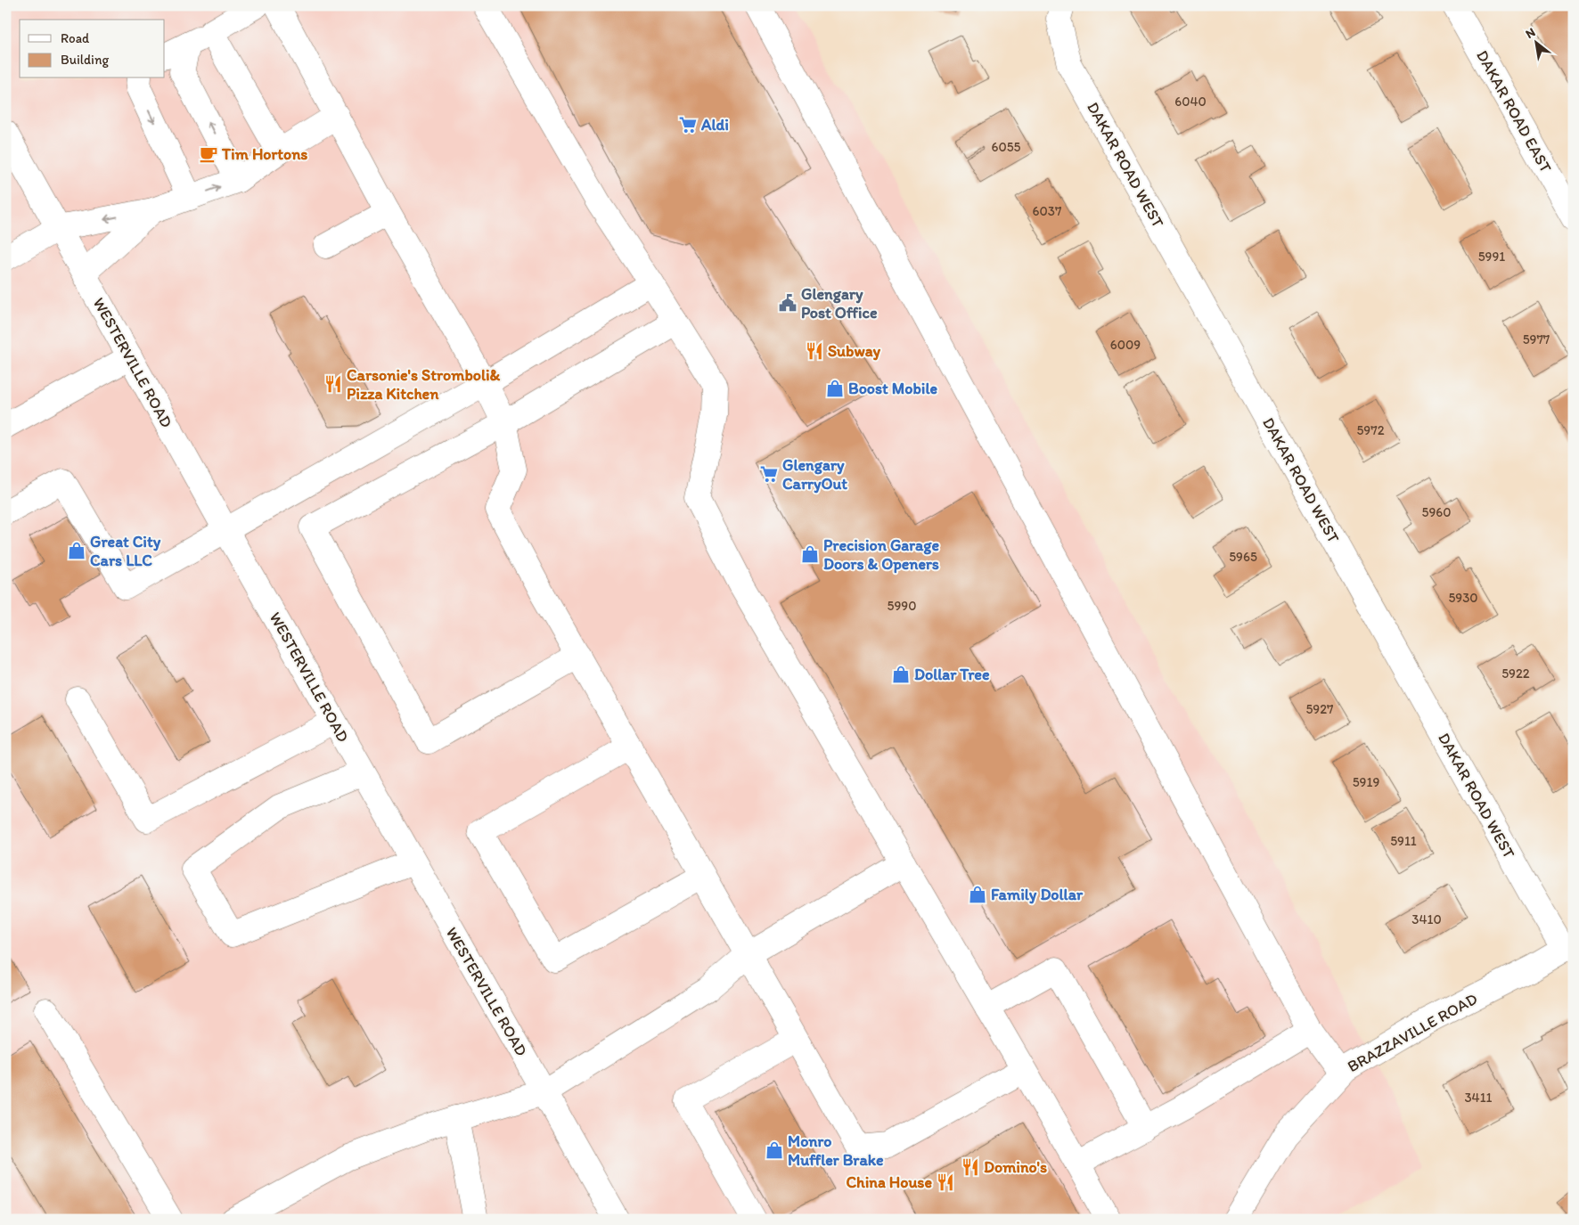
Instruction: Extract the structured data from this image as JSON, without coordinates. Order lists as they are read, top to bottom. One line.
{"streets":{"street":["DAKAR ROAD EAST","DAKAR ROAD WEST","WESTERVILLE ROAD","BRAZZAVILLE ROAD"]},"crossings":[["DAKAR ROAD WEST","BRAZZAVILLE ROAD"]],"places":{"supermarket":["Aldi","Glengary CarryOut"],"cafe":["Tim Hortons"],"public building":["Glengary Post Office"],"restaurant":["Subway","Carsonie's Stromboli& Pizza Kitchen","Domino's","China House"],"shop":["Boost Mobile","Great City Cars LLC","Precision Garage Doors & Openers","Dollar Tree","Family Dollar","Monro Muffler Brake"]},"house_numbers":["6040","6055","6037","5991","5977","6009","5972","5960","5965","5930","5990","5922","5927","5919","5911","3410","3411"],"legend":["Road","Building"],"north":"top left"}
